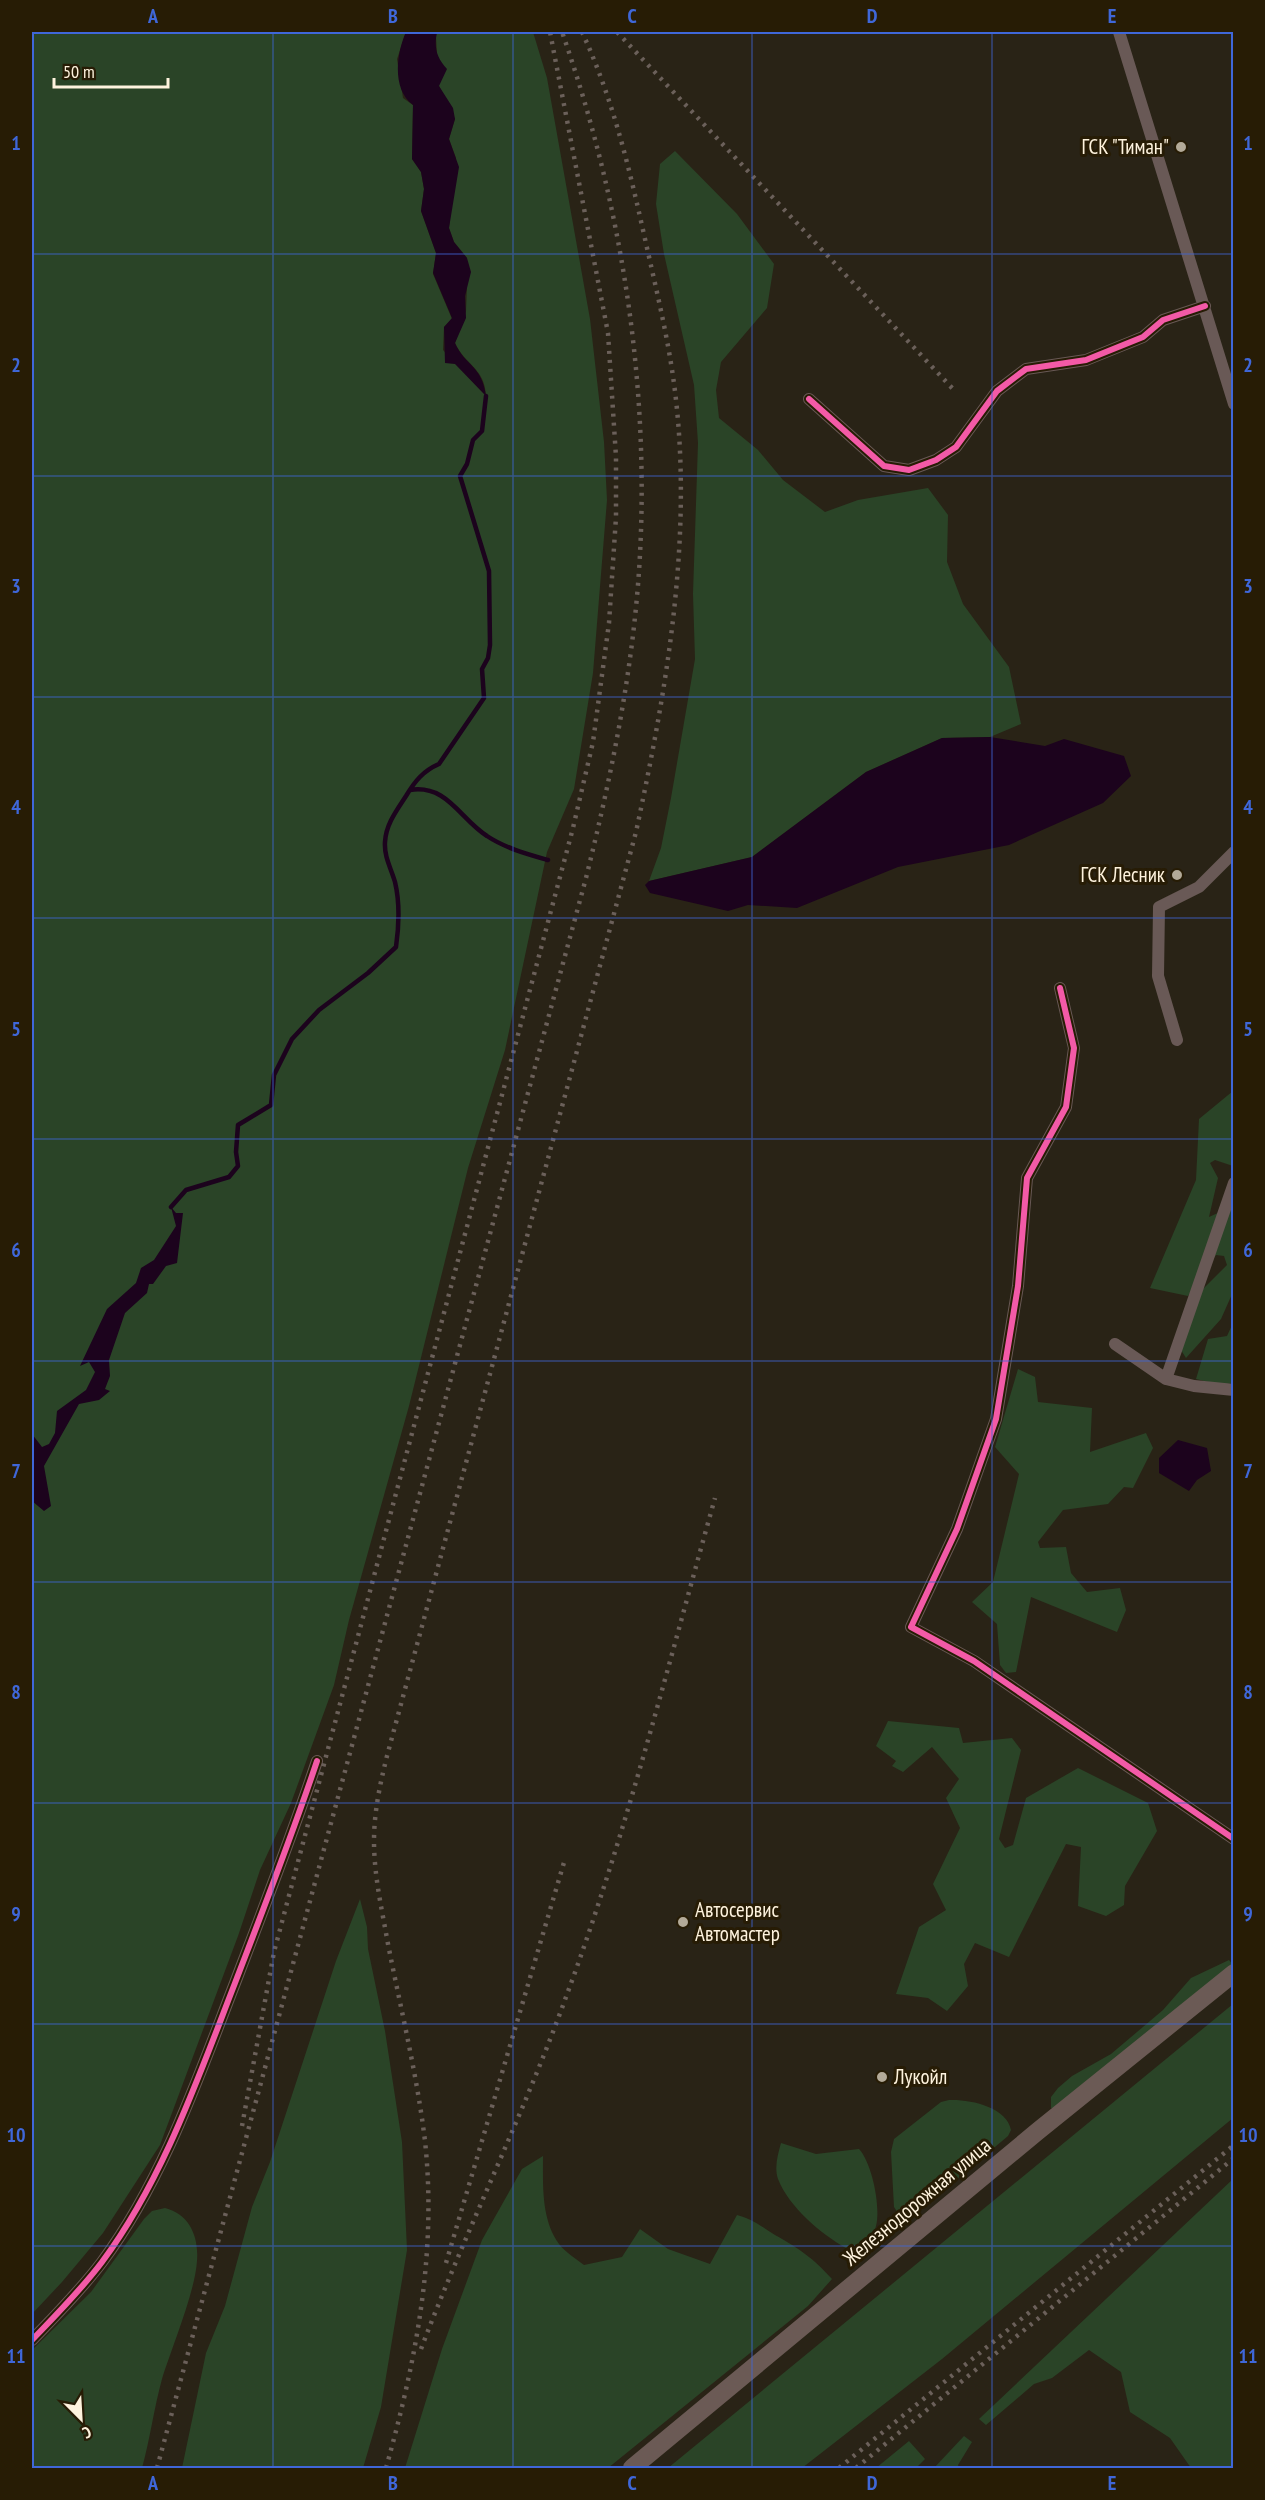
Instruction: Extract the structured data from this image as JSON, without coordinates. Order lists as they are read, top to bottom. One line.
{"streets":{"main road":["Железнодорожная улица"]},"places":["ГСК \"Тиман\"","ГСК Лесник","Автосервис Автомастер","Лукойл"],"scale_bar":"50 m","north":"bottom right","grid":{"columns":["A","B","C","D","E"],"rows":["1","2","3","4","5","6","7","8","9","10","11"]}}
